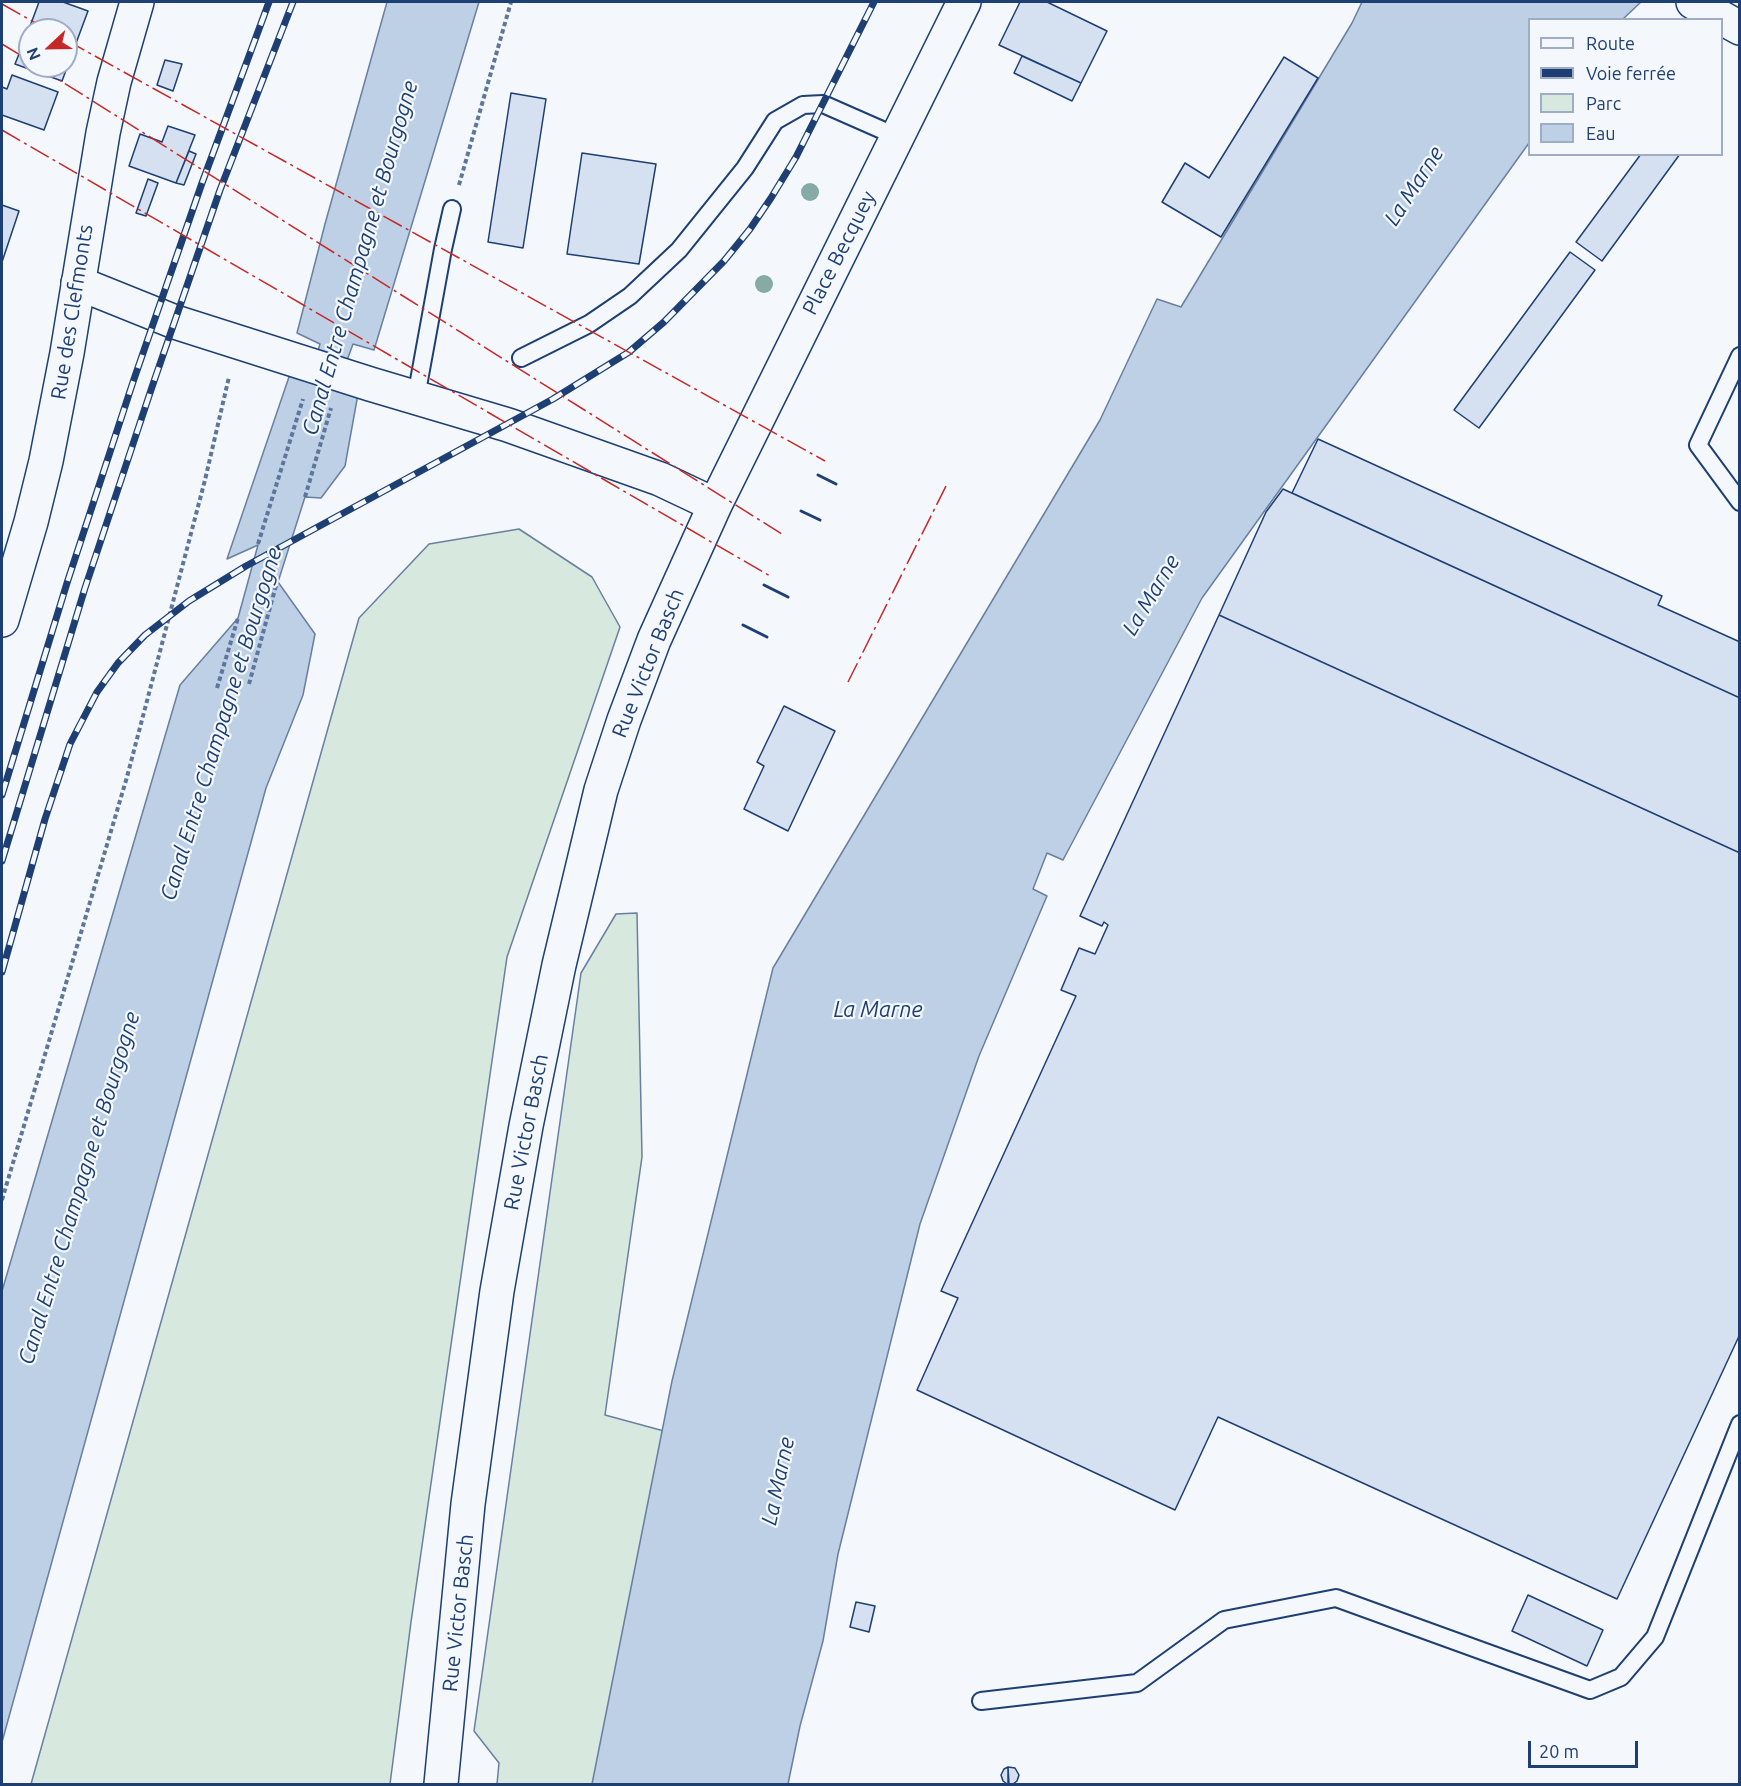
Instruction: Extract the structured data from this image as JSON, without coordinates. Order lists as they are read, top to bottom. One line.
{"streets":{"street":["Place Becquey","Rue des Clefmonts","Rue Victor Basch"]},"crossings":[["Place Becquey","Rue Victor Basch"]],"water":["La Marne","Canal Entre Champagne et Bourgogne"],"legend":["Route","Voie ferrée","Parc","Eau"],"scale_bar":"20 m","north":"left"}
